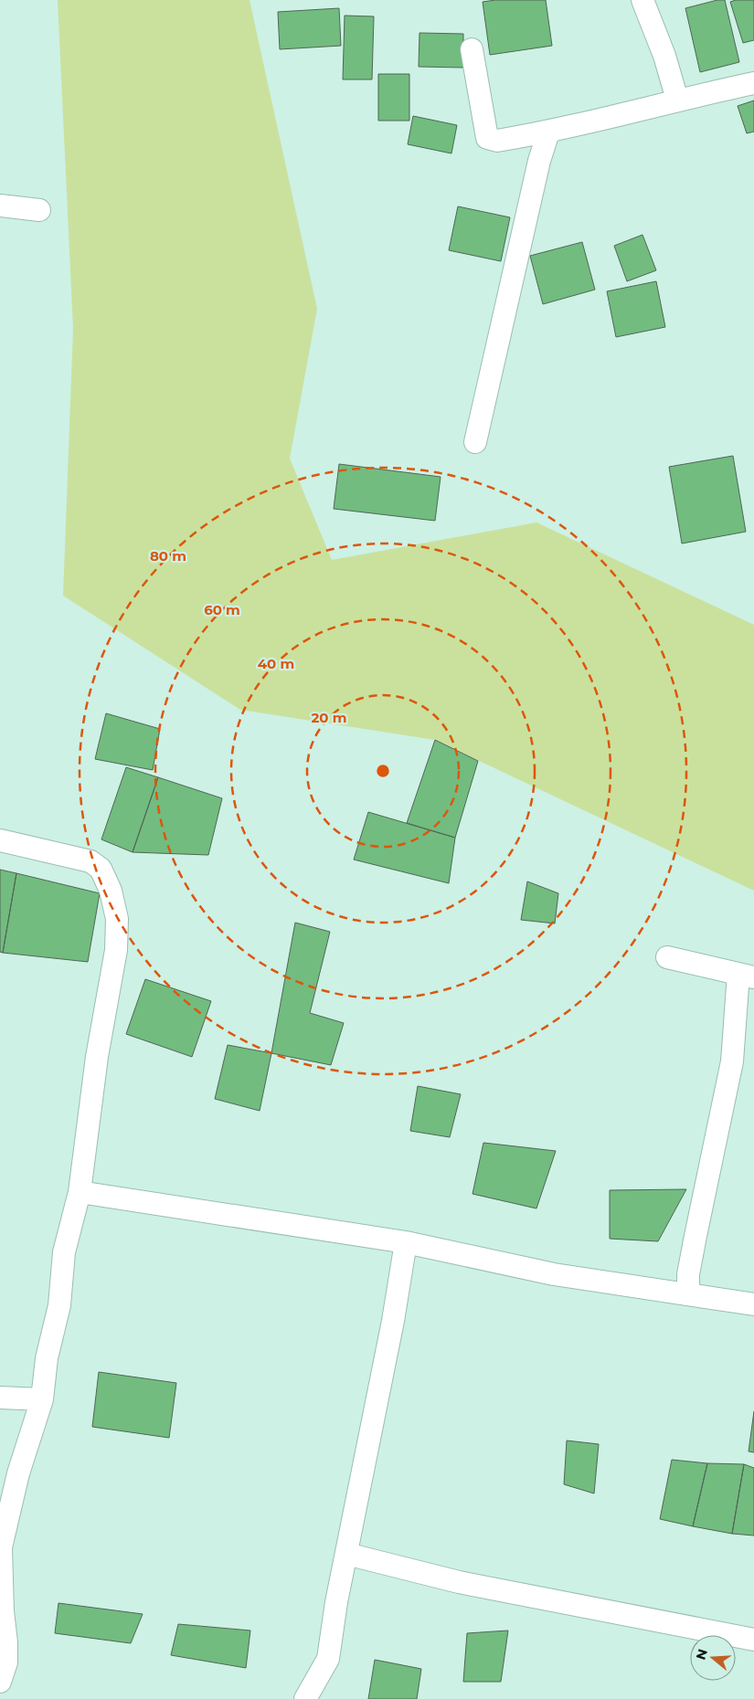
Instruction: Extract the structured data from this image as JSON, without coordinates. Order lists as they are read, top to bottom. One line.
{"north":"left","rings":["80 m","60 m","40 m","20 m"]}
